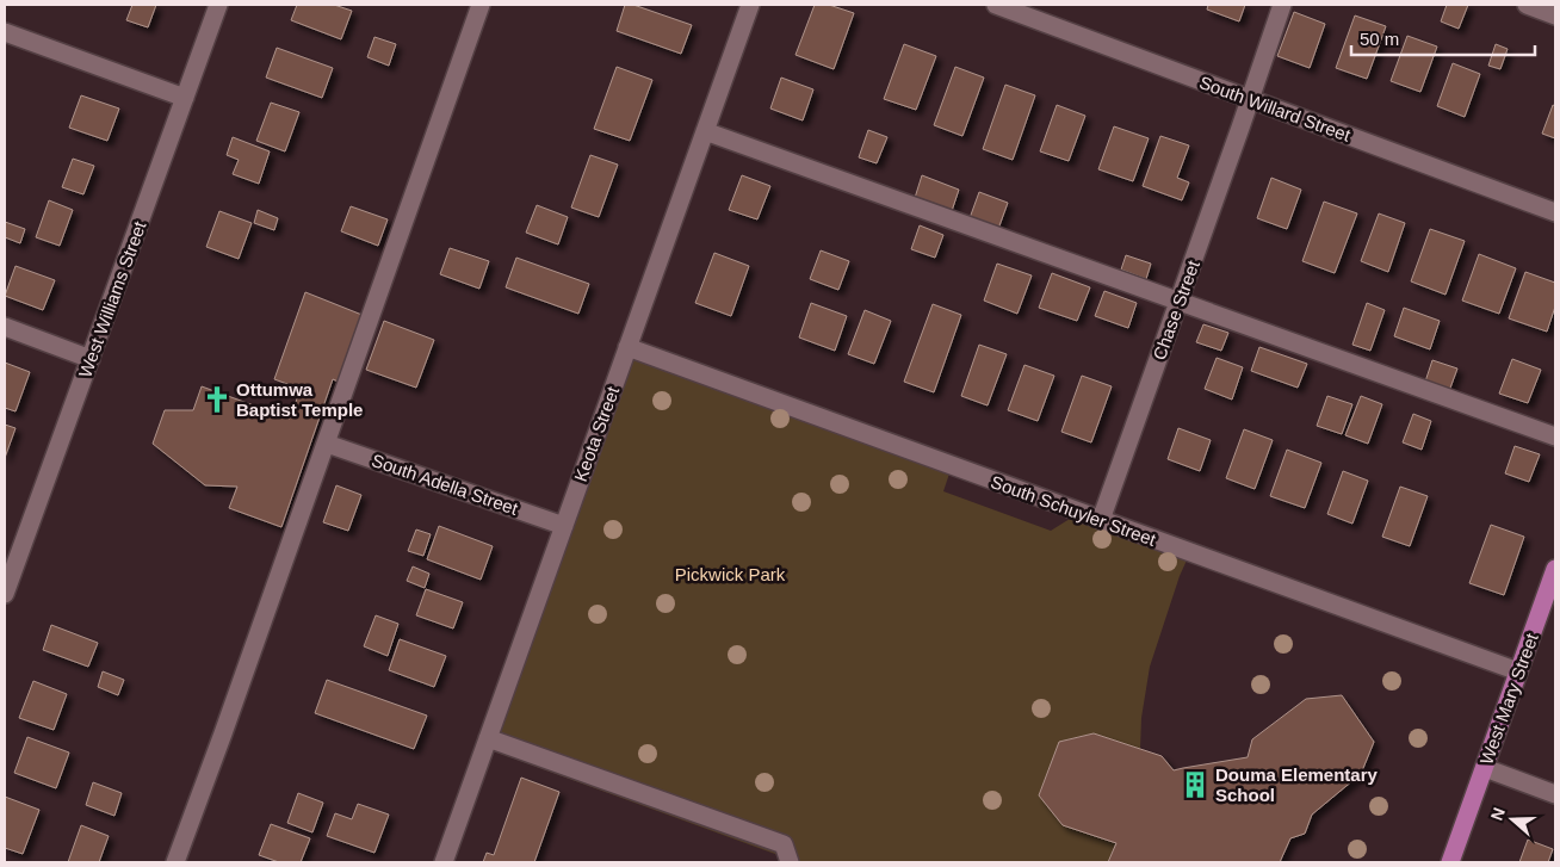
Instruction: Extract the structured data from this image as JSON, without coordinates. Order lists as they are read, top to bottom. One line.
{"streets":{"main road":["West Mary Street"],"street":["South Willard Street","West Williams Street","Chase Street","Keota Street","South Adella Street","South Schuyler Street"]},"crossings":[["South Willard Street","Chase Street"],["Chase Street","South Schuyler Street"],["Keota Street","South Adella Street"],["Keota Street","South Schuyler Street"],["South Schuyler Street","West Mary Street"]],"parks":["Pickwick Park"],"places":{"church":["Ottumwa Baptist Temple"],"building":["Douma Elementary School"]},"scale_bar":"50 m","north":"left"}
